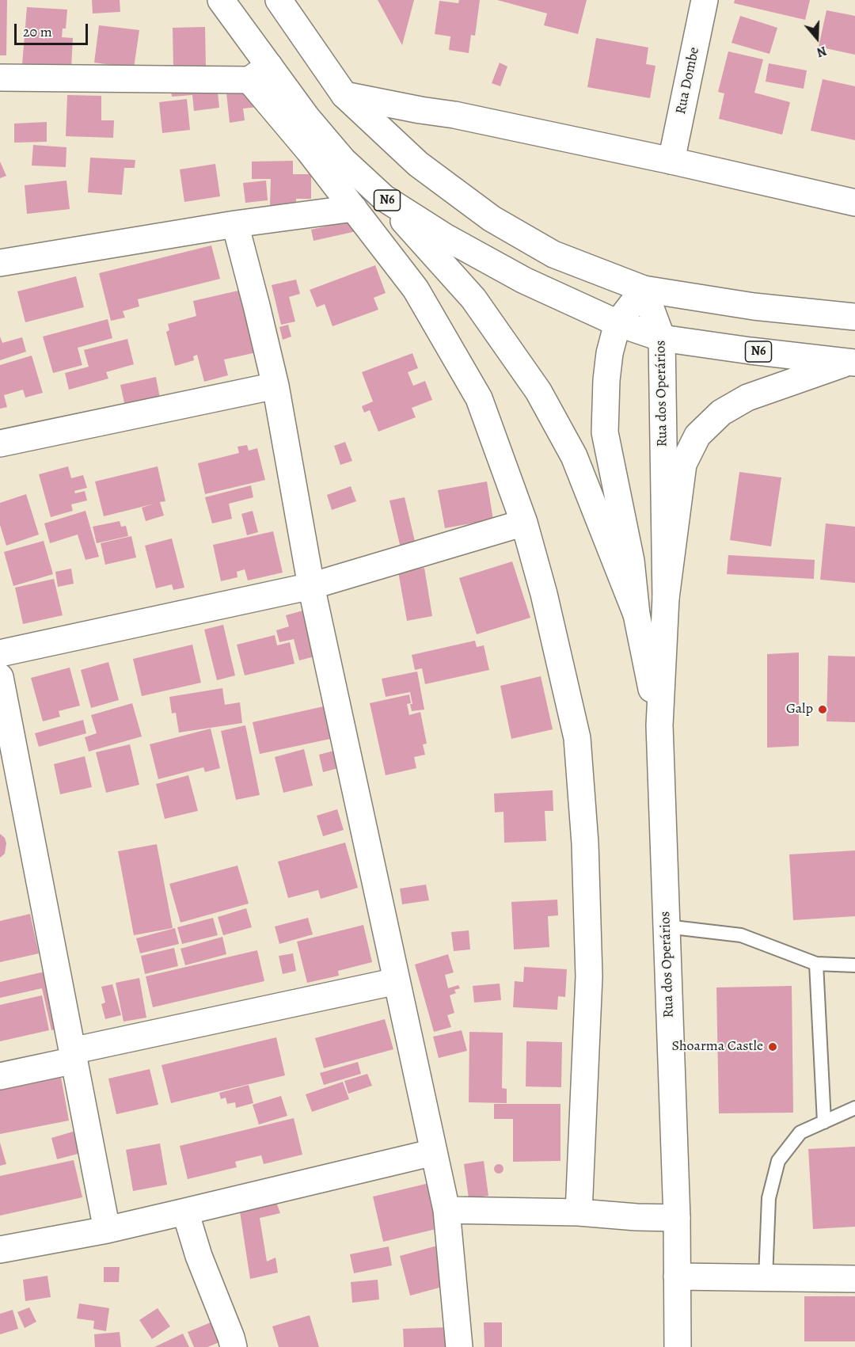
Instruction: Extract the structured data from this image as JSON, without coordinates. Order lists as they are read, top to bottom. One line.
{"streets":{"main road":["Rua Dombe","N6","Rua dos Operários"]},"crossings":[["N6","Rua dos Operários"]],"places":["Galp","Shoarma Castle"],"scale_bar":"20 m","north":"bottom"}
